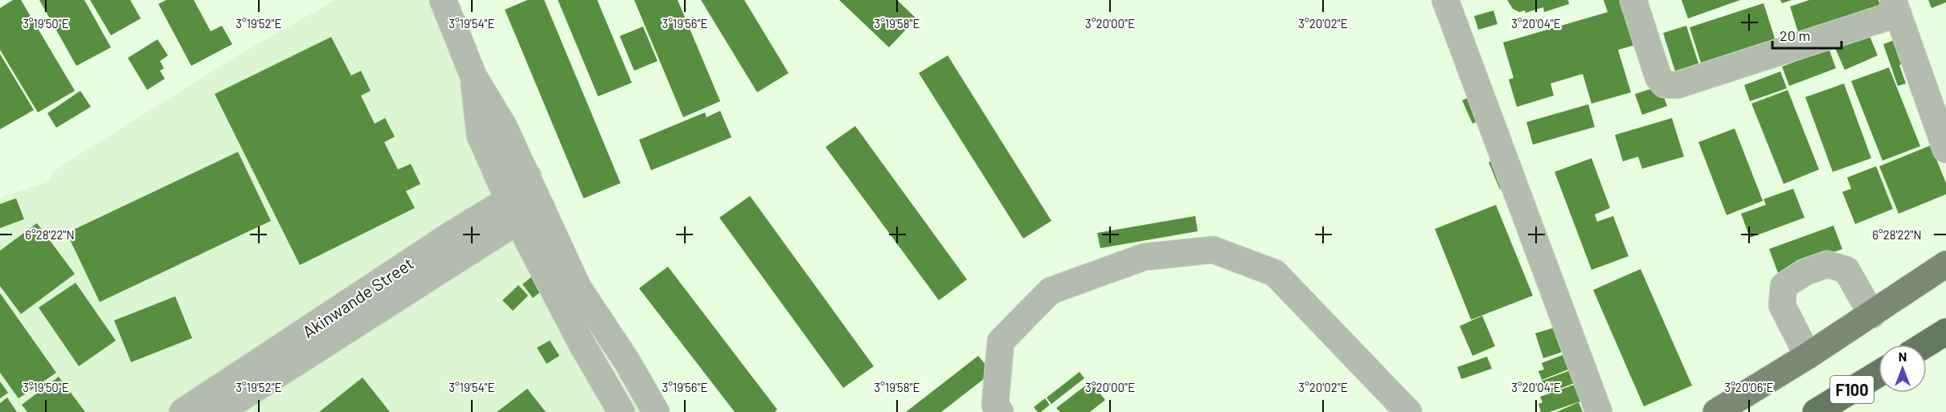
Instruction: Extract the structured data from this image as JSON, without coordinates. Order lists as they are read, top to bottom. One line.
{"streets":{"highway":["F100"],"street":["Akinwande Street"]},"scale_bar":"20 m","north":"top","coordinates":["3°19'50\"E","3°19'52\"E","3°19'54\"E","3°19'56\"E","3°19'58\"E","3°20'00\"E","3°20'02\"E","3°20'04\"E","6°28'22\"N","3°20'06\"E"]}
